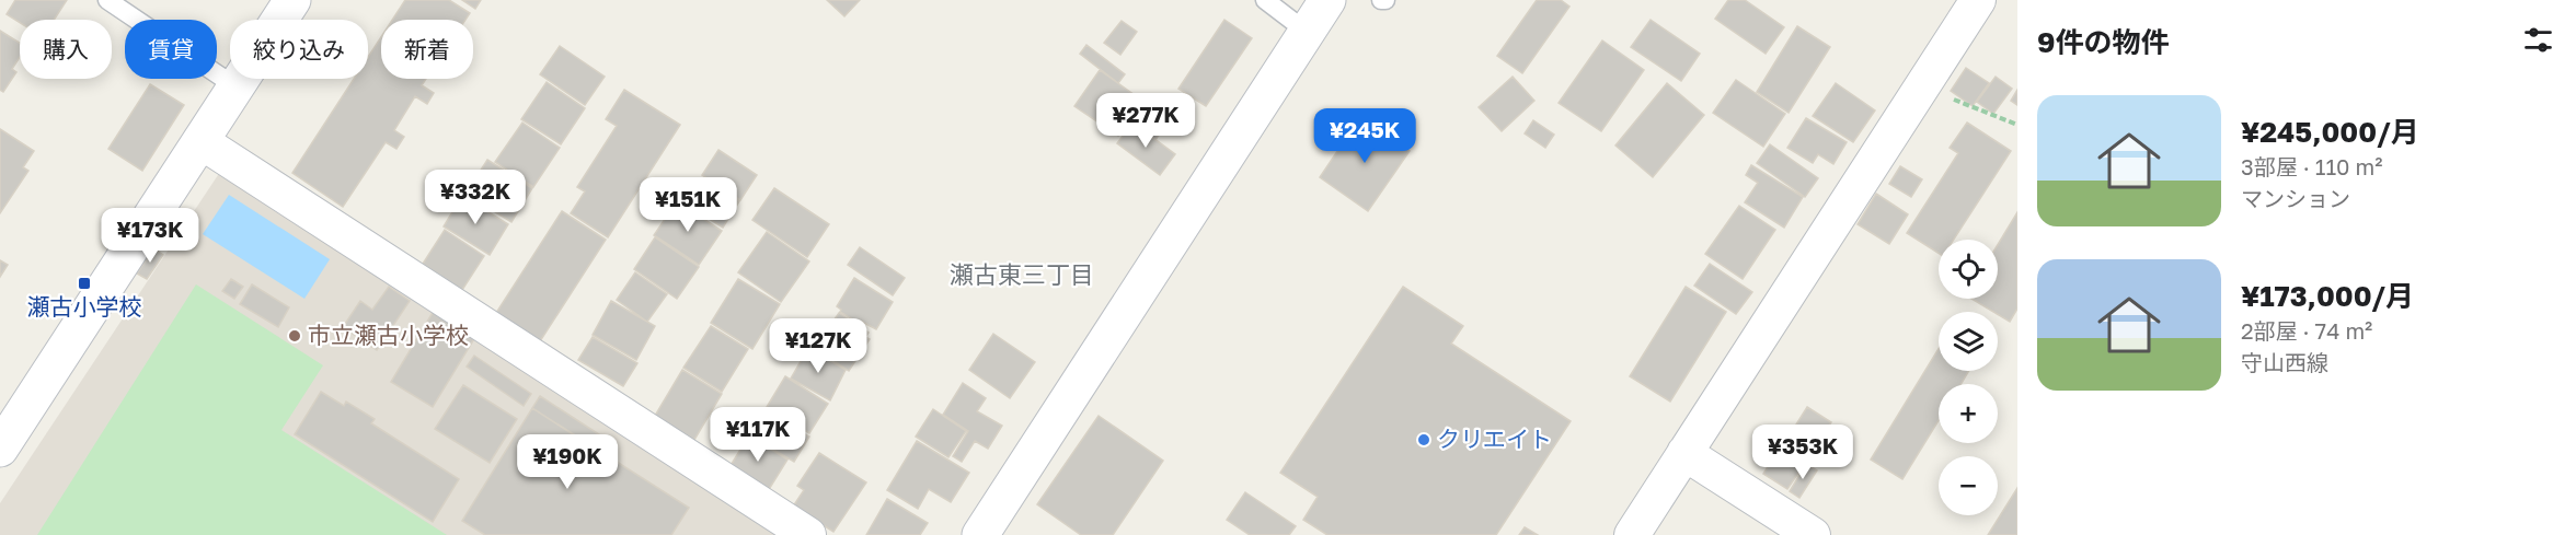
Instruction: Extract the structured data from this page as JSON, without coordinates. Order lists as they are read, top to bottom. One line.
{"districts":["瀬古東三丁目"],"places":{"transit":["瀬古小学校"],"other":["市立瀬古小学校","クリエイト"]},"page":{"heading":"9件の物件","chip":["購入","賃貸","絞り込み","新着"],"list":[{"name":"¥245,000/月","note":"3部屋 · 110 m² · マンション"},{"name":"¥173,000/月","note":"2部屋 · 74 m² · 守山西線"}],"price":["¥277K","¥245K","¥332K","¥151K","¥173K","¥127K","¥117K","¥353K","¥190K"],"map_buttons":["+","−"]}}
